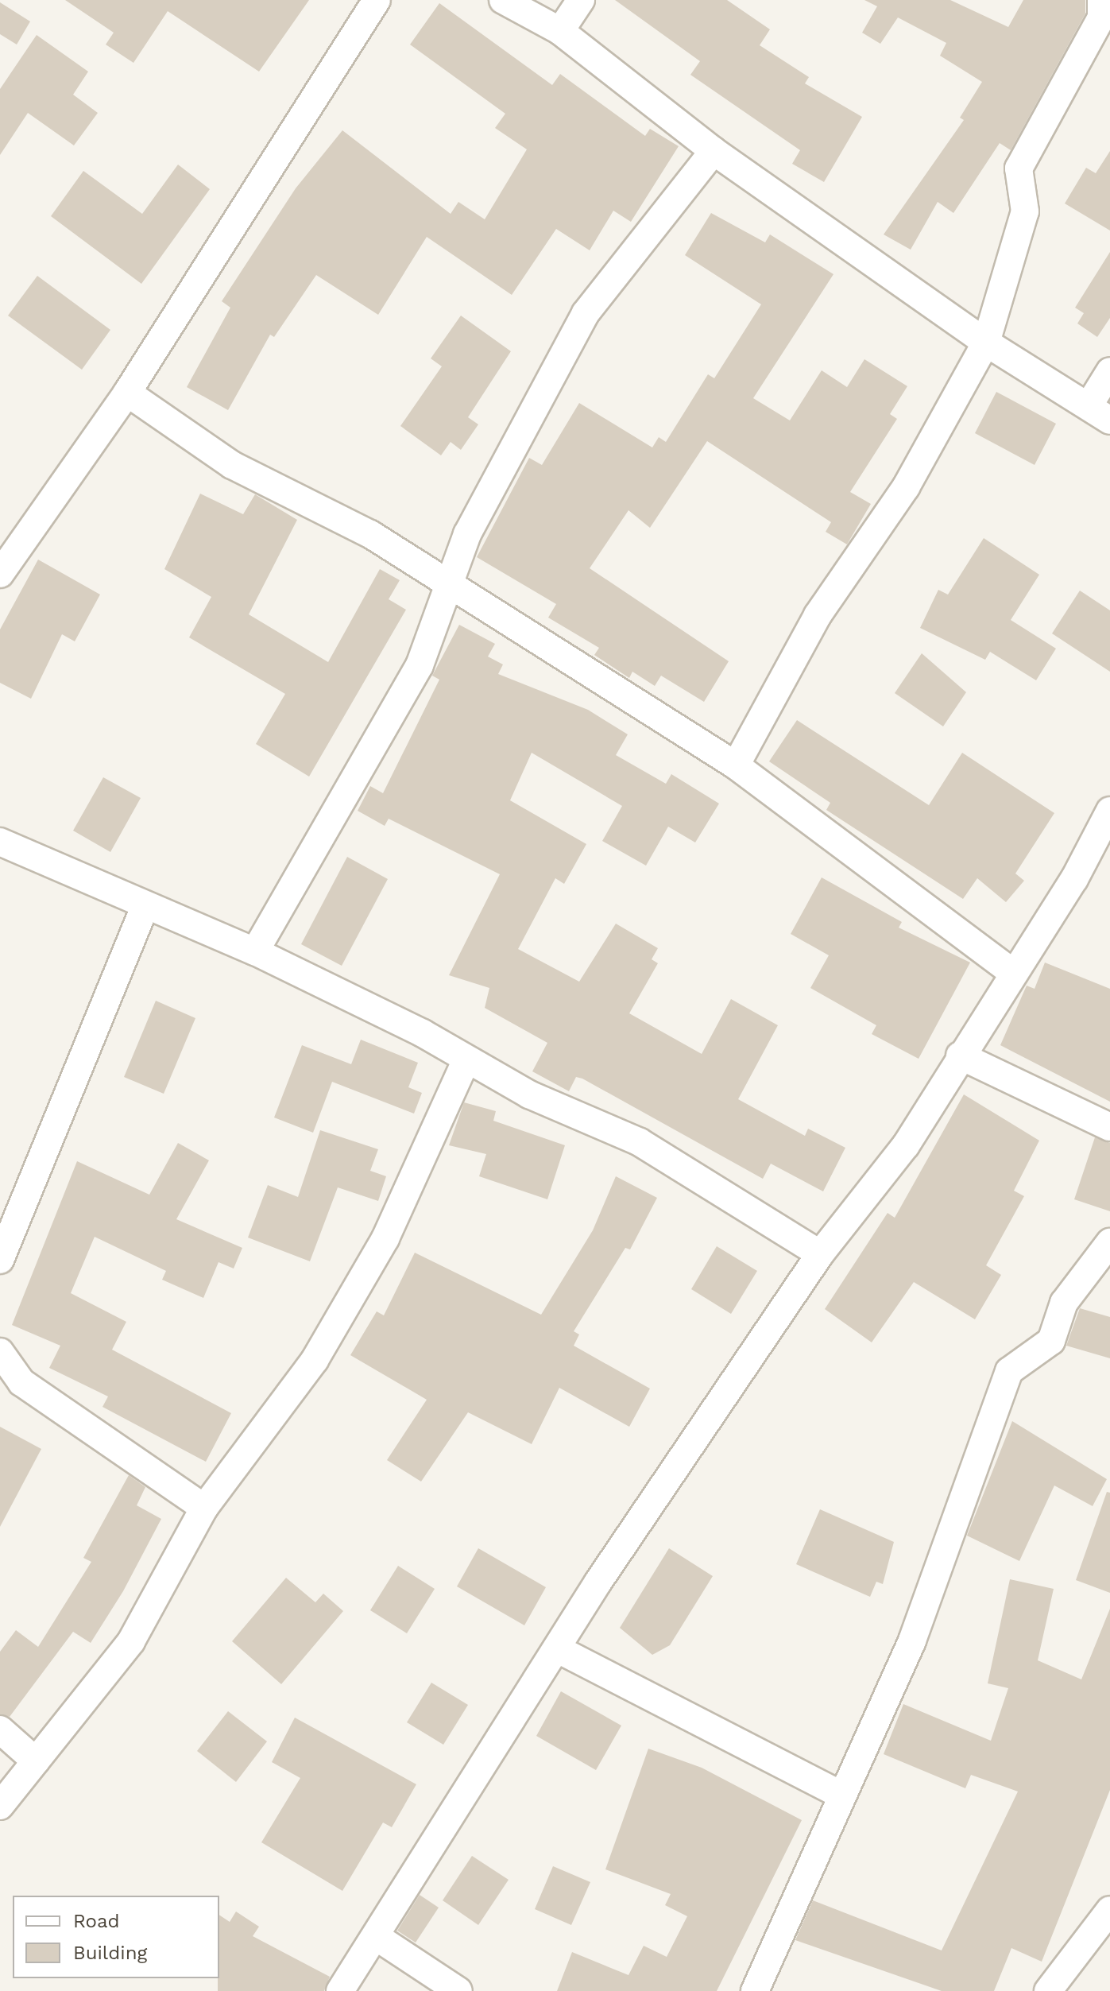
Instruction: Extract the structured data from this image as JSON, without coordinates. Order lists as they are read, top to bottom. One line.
{"legend":["Road","Building"]}
